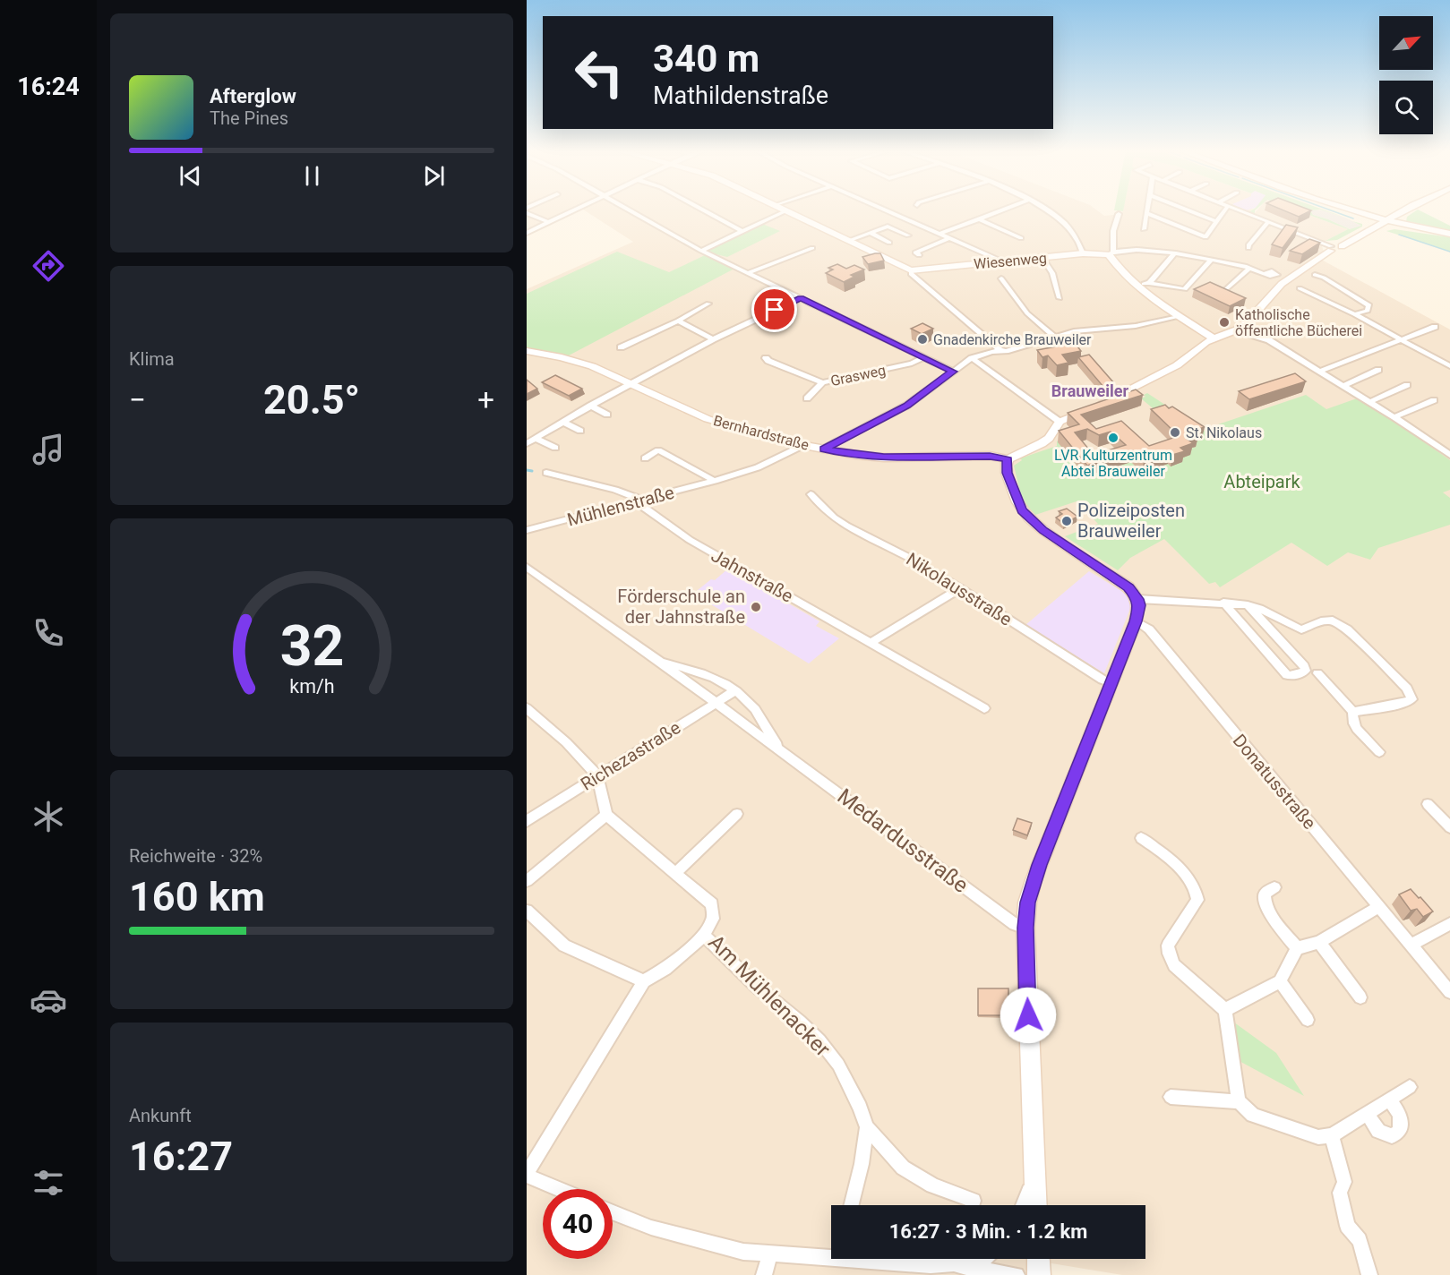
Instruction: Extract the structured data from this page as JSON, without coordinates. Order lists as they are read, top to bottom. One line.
{"streets":{"street":["Wiesenweg","Grasweg","Bernhardstraße","Mühlenstraße","Jahnstraße","Nikolausstraße","Richezastraße","Donatusstraße","Medardusstraße","Am Mühlenacker"]},"crossings":[["Bernhardstraße","Mühlenstraße"],["Mühlenstraße","Jahnstraße"],["Richezastraße","Medardusstraße"]],"districts":["Brauweiler"],"parks":["Abteipark"],"places":["Katholische öffentliche Bücherei","Gnadenkirche Brauweiler","St. Nikolaus","LVR Kulturzentrum Abtei Brauweiler","Polizeiposten Brauweiler","Förderschule an der Jahnstraße"],"north":"top right","page":{"tabs":"16:24","turn":["340 m","Mathildenstraße"],"song":["Afterglow","The Pines"],"tile":["Klima",["Reichweite · 32%","160 km"],["Ankunft","16:27"]],"heat":["−","20.5°","+"],"limit":"40","trip":"16:27 · 3 Min. · 1.2 km","gauge":["32","km/h"]}}
